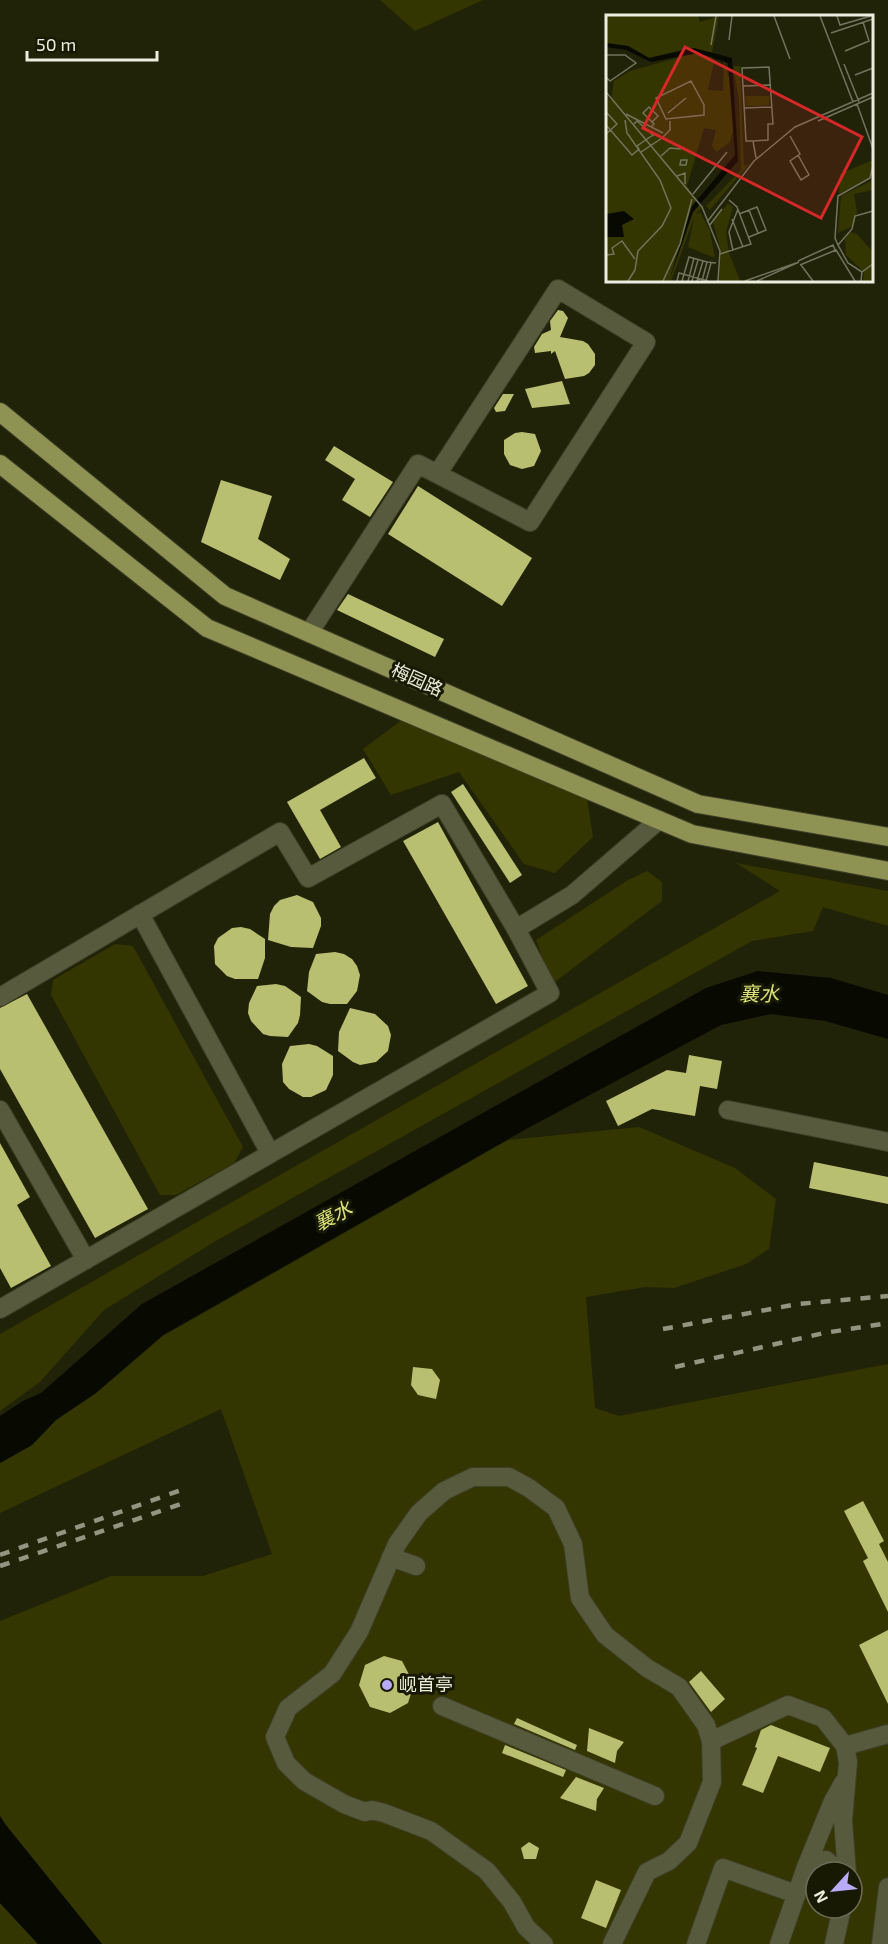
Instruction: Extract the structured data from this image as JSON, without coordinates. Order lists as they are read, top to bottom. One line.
{"streets":{"main road":["梅园路"]},"water":["襄水"],"places":["岘首亭"],"scale_bar":"50 m","north":"bottom left"}
